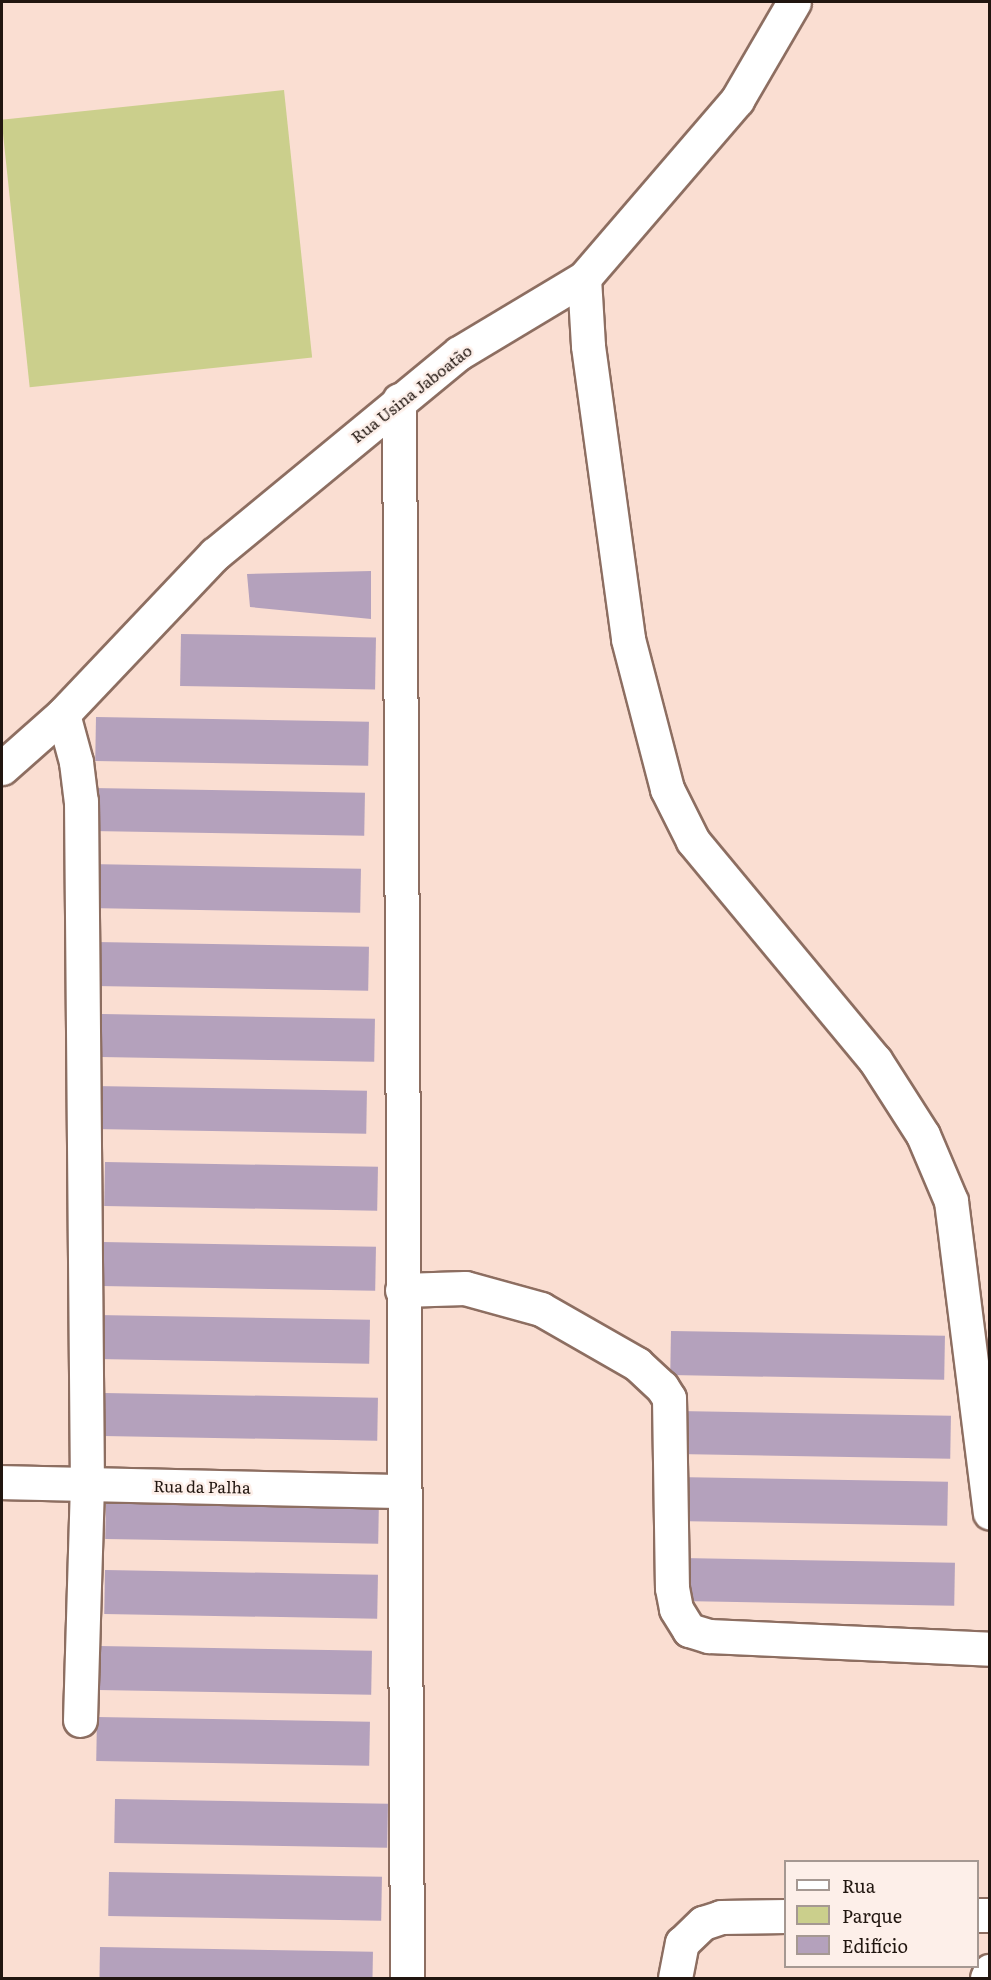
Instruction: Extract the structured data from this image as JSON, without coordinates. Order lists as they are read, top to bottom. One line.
{"streets":{"street":["Rua Usina Jaboatão","Rua da Palha"]},"legend":["Rua","Parque","Edifício"]}
